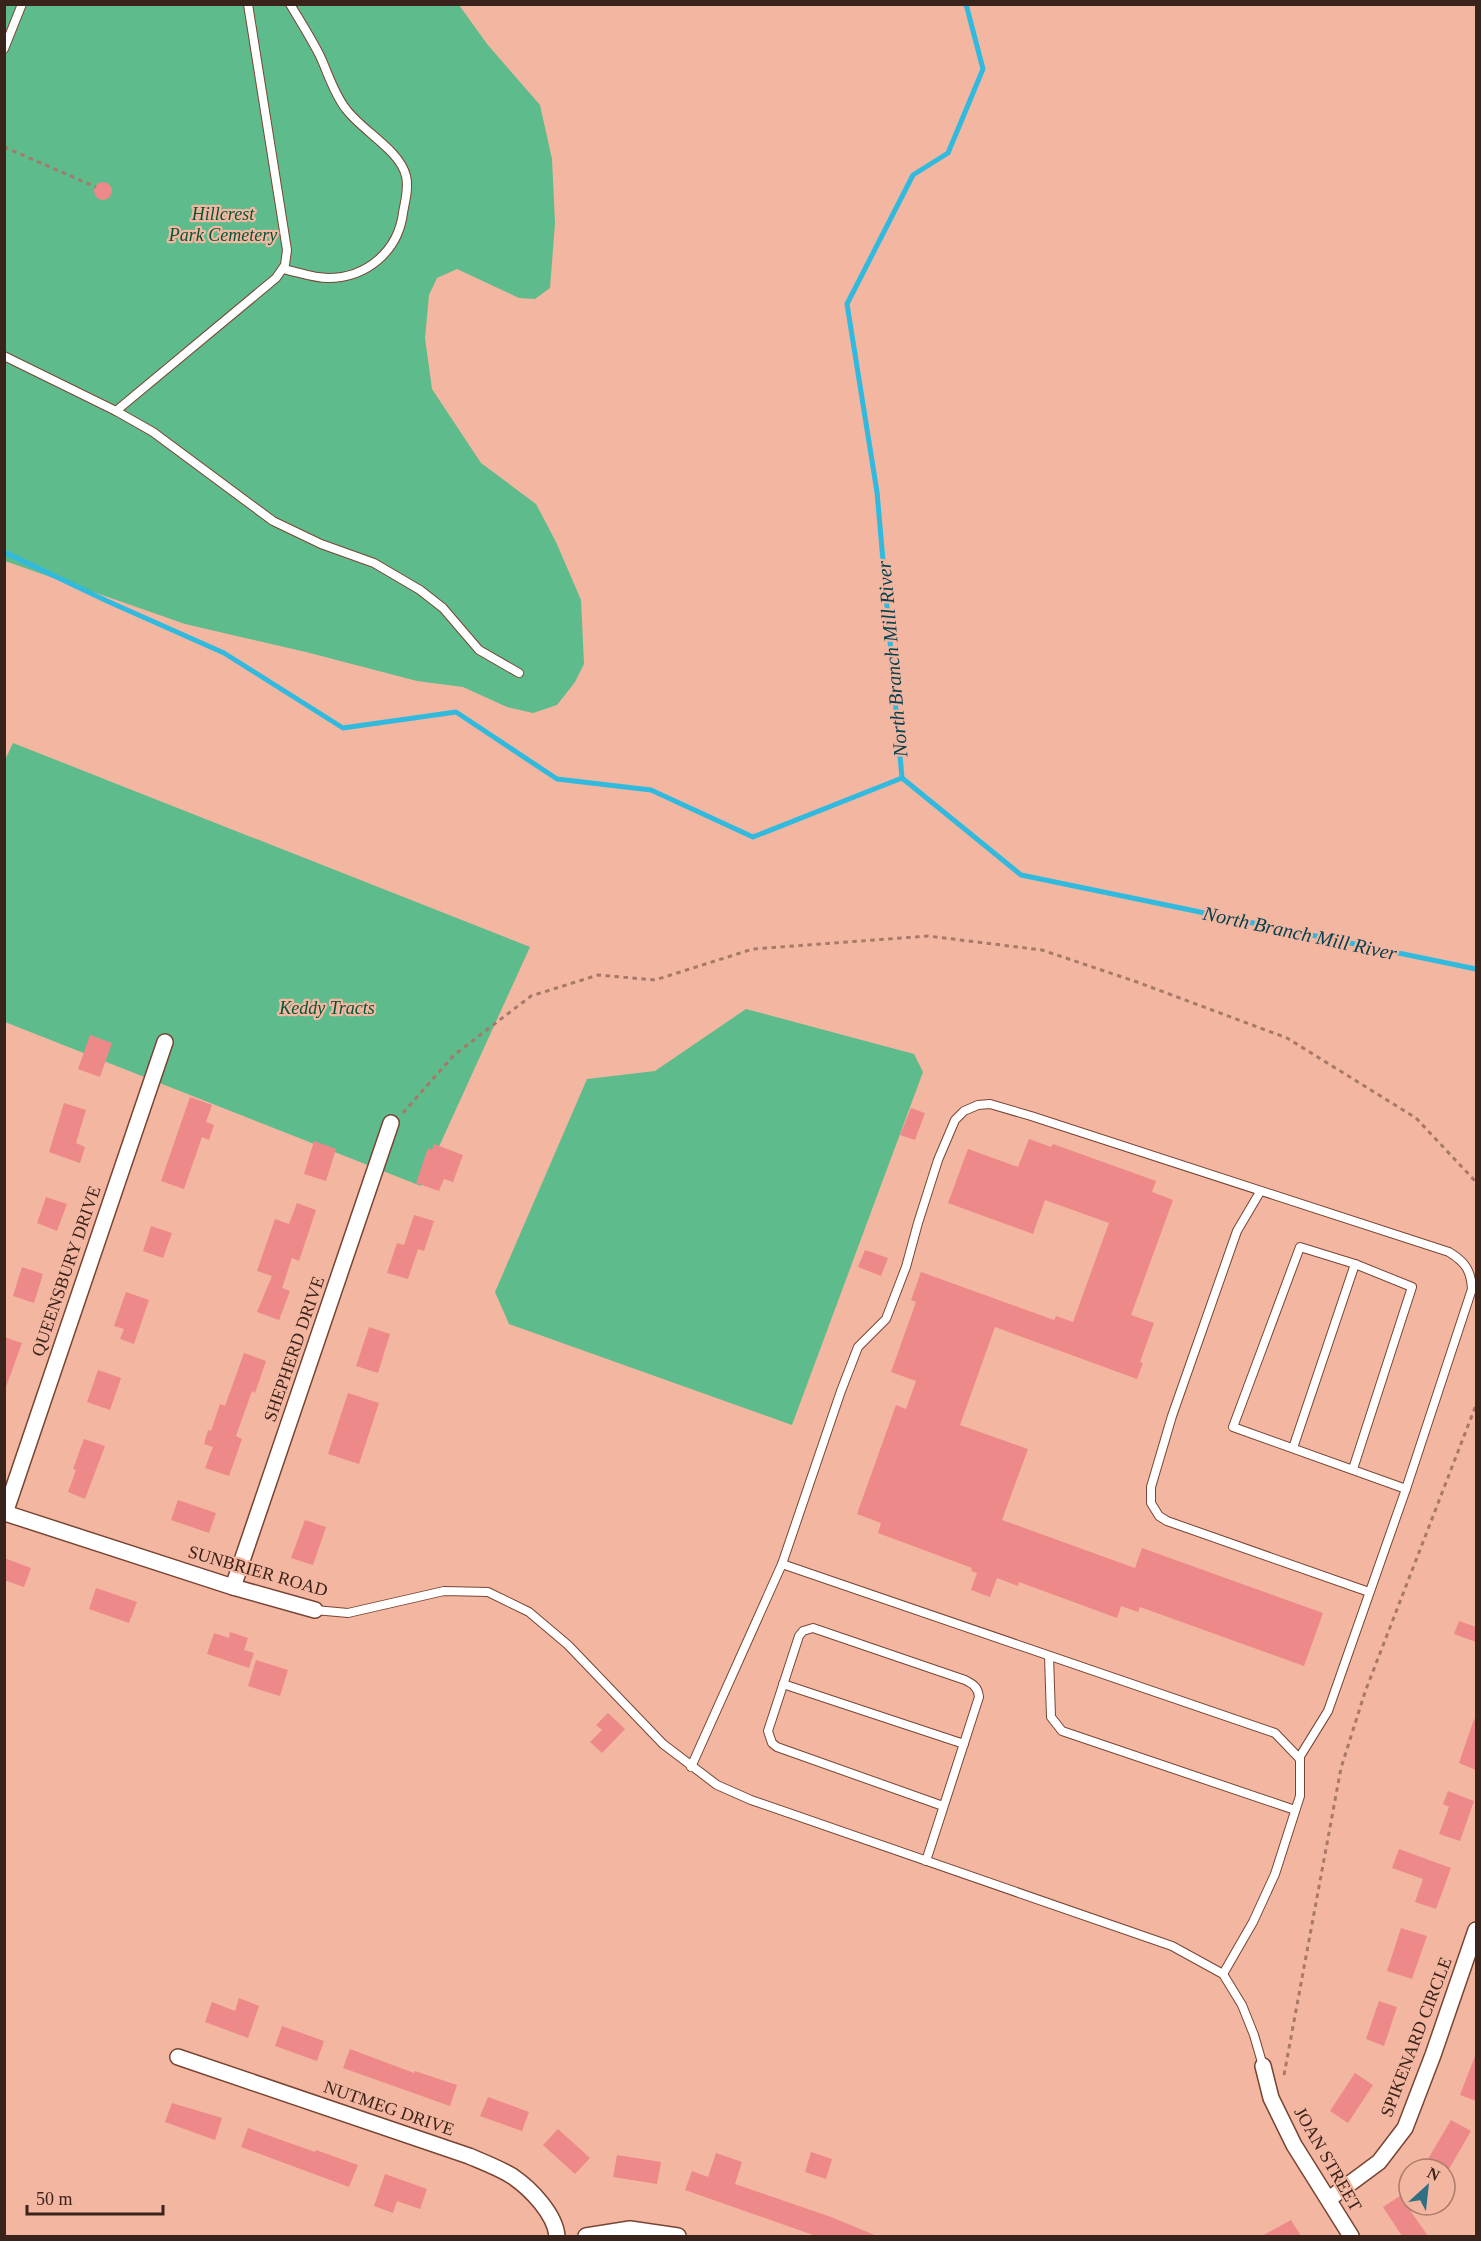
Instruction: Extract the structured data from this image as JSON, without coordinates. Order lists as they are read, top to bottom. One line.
{"streets":{"street":["QUEENSBURY DRIVE","SHEPHERD DRIVE","SUNBRIER ROAD","SPIKENARD CIRCLE","NUTMEG DRIVE","JOAN STREET"]},"crossings":[["QUEENSBURY DRIVE","SUNBRIER ROAD"],["SHEPHERD DRIVE","SUNBRIER ROAD"],["SPIKENARD CIRCLE","JOAN STREET"]],"water":["North Branch Mill River"],"parks":["Hillcrest Park Cemetery","Keddy Tracts"],"scale_bar":"50 m","north":"top right"}
